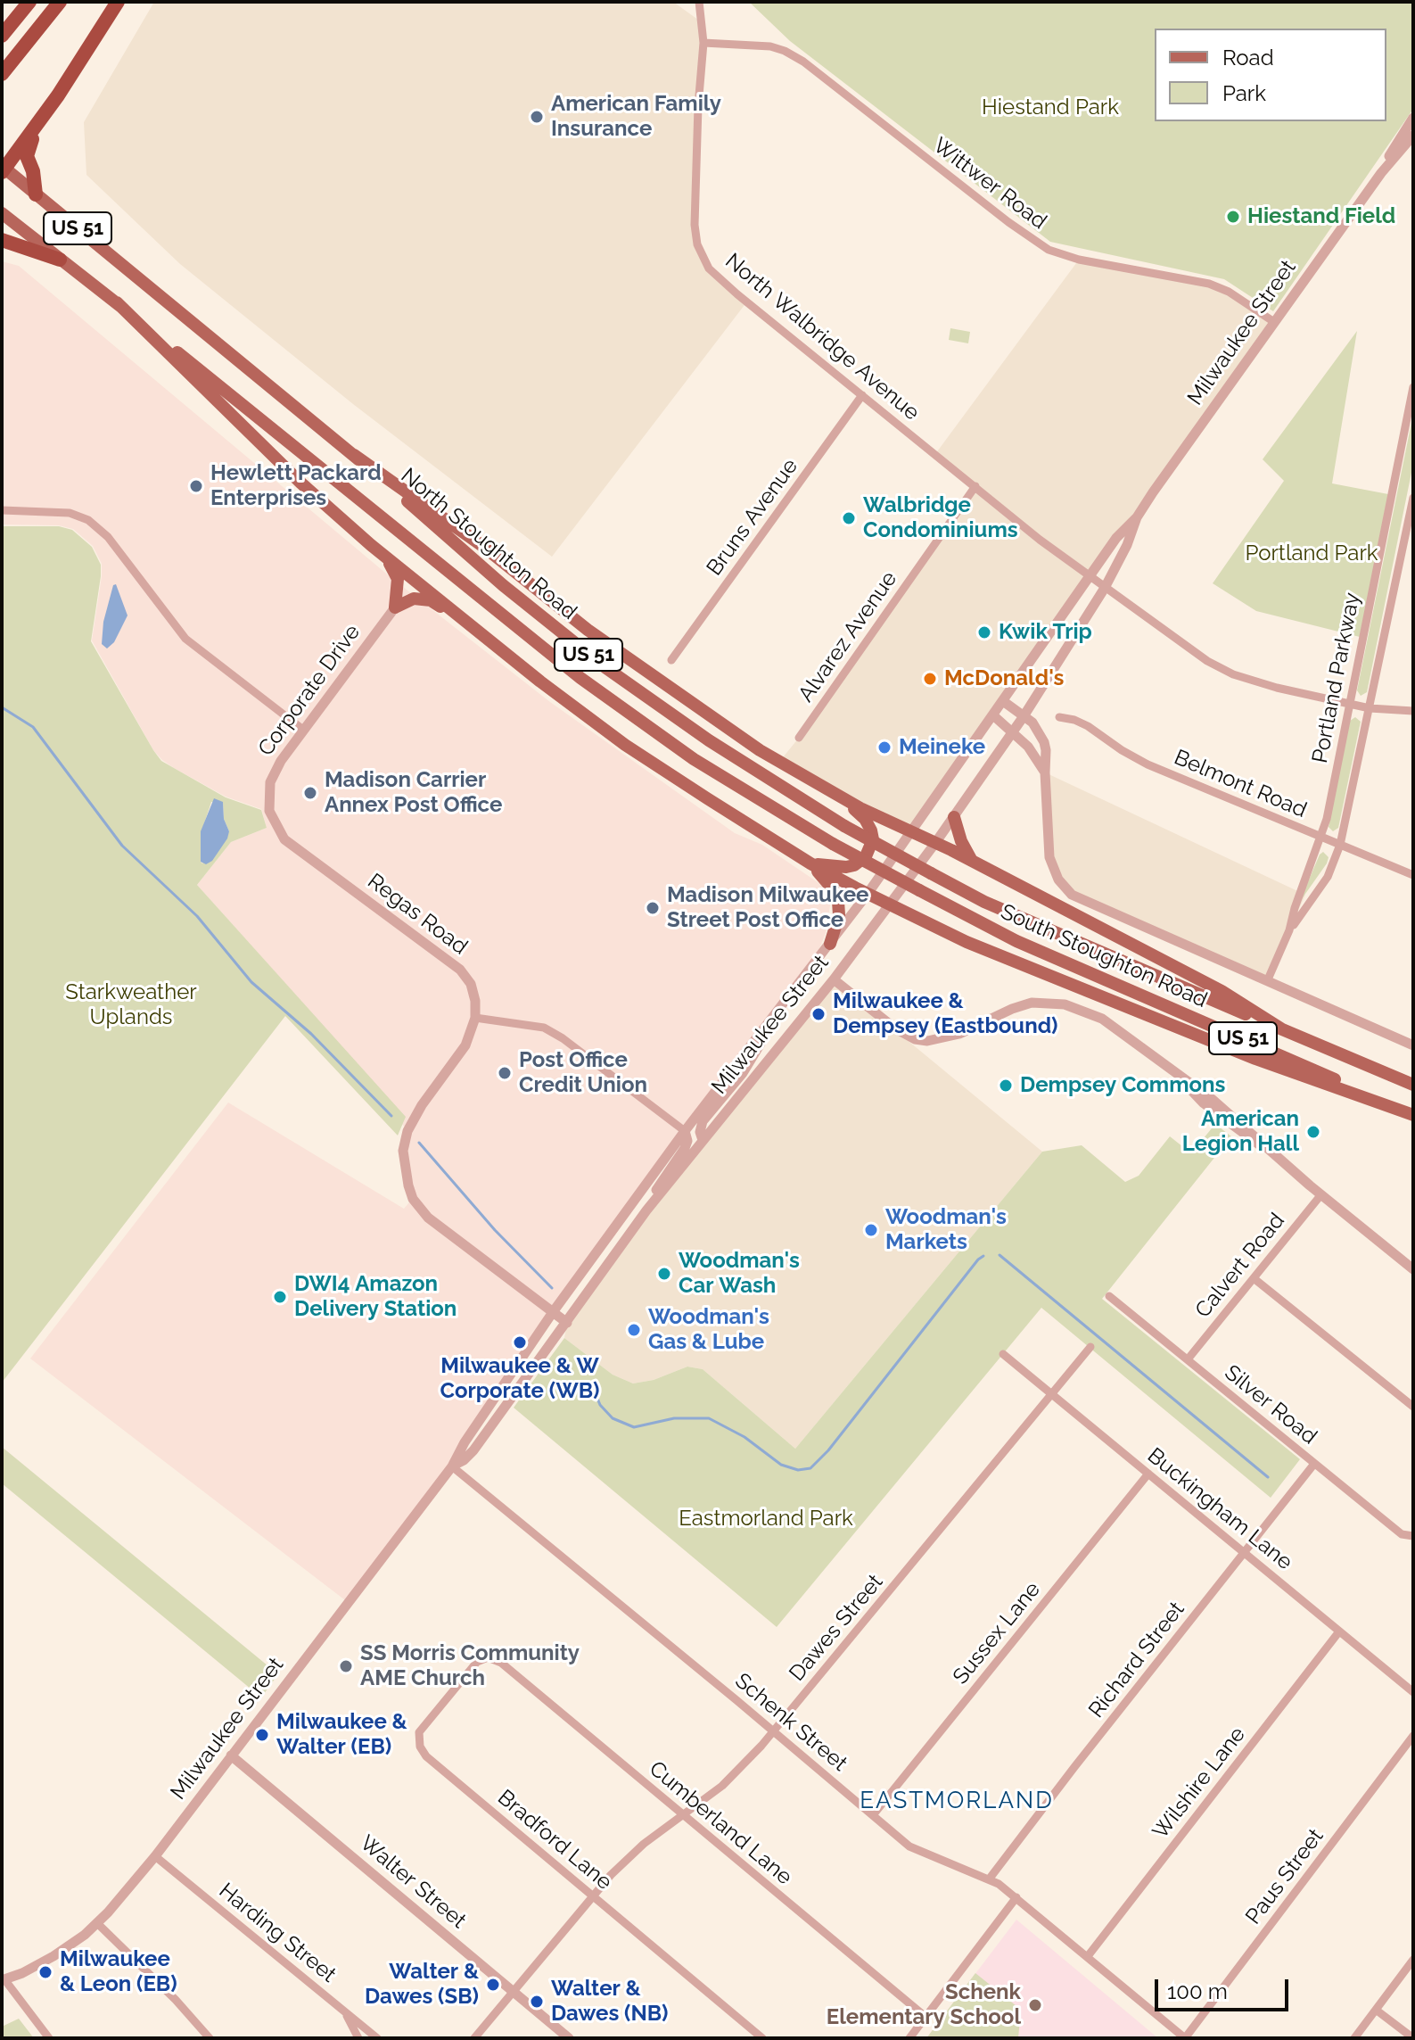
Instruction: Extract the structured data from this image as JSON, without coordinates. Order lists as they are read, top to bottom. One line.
{"streets":{"main road":["US 51","North Stoughton Road","South Stoughton Road"],"street":["Wittwer Road","Milwaukee Street","North Walbridge Avenue","Bruns Avenue","Alvarez Avenue","Portland Parkway","Corporate Drive","Belmont Road","Regas Road","Calvert Road","Silver Road","Buckingham Lane","Dawes Street","Sussex Lane","Richard Street","Schenk Street","Wilshire Lane","Cumberland Lane","Bradford Lane","Paus Street","Walter Street","Harding Street"]},"crossings":[["Wittwer Road","Milwaukee Street"],["Wittwer Road","North Walbridge Avenue"],["US 51","South Stoughton Road"],["Milwaukee Street","North Walbridge Avenue"],["Milwaukee Street","Schenk Street"],["Milwaukee Street","Walter Street"],["Milwaukee Street","Harding Street"],["North Walbridge Avenue","Bruns Avenue"],["North Walbridge Avenue","Alvarez Avenue"],["North Walbridge Avenue","Portland Parkway"],["North Stoughton Road","South Stoughton Road"],["Portland Parkway","Belmont Road"],["Corporate Drive","Regas Road"],["Calvert Road","Silver Road"],["Silver Road","Richard Street"],["Buckingham Lane","Dawes Street"],["Buckingham Lane","Sussex Lane"],["Buckingham Lane","Richard Street"],["Buckingham Lane","Wilshire Lane"],["Dawes Street","Schenk Street"],["Dawes Street","Cumberland Lane"],["Dawes Street","Bradford Lane"],["Dawes Street","Walter Street"],["Sussex Lane","Schenk Street"],["Richard Street","Schenk Street"],["Schenk Street","Wilshire Lane"],["Schenk Street","Paus Street"],["Cumberland Lane","Bradford Lane"]],"districts":["EASTMORLAND"],"parks":["Hiestand Park","Portland Park","Starkweather Uplands","Eastmorland Park"],"places":["American Family Insurance","Hiestand Field","Hewlett Packard Enterprises","Walbridge Condominiums","Kwik Trip","McDonald's","Meineke","Madison Carrier Annex Post Office","Madison Milwaukee Street Post Office","Milwaukee & Dempsey (Eastbound)","Post Office Credit Union","Dempsey Commons","American Legion Hall","Woodman's Markets","Woodman's Car Wash","DWI4 Amazon Delivery Station","Woodman's Gas & Lube","Milwaukee & W Corporate (WB)","SS Morris Community AME Church","Milwaukee & Walter (EB)","Milwaukee & Leon (EB)","Walter & Dawes (SB)","Walter & Dawes (NB)","Schenk Elementary School"],"legend":["Road","Park"],"scale_bar":"100 m"}
